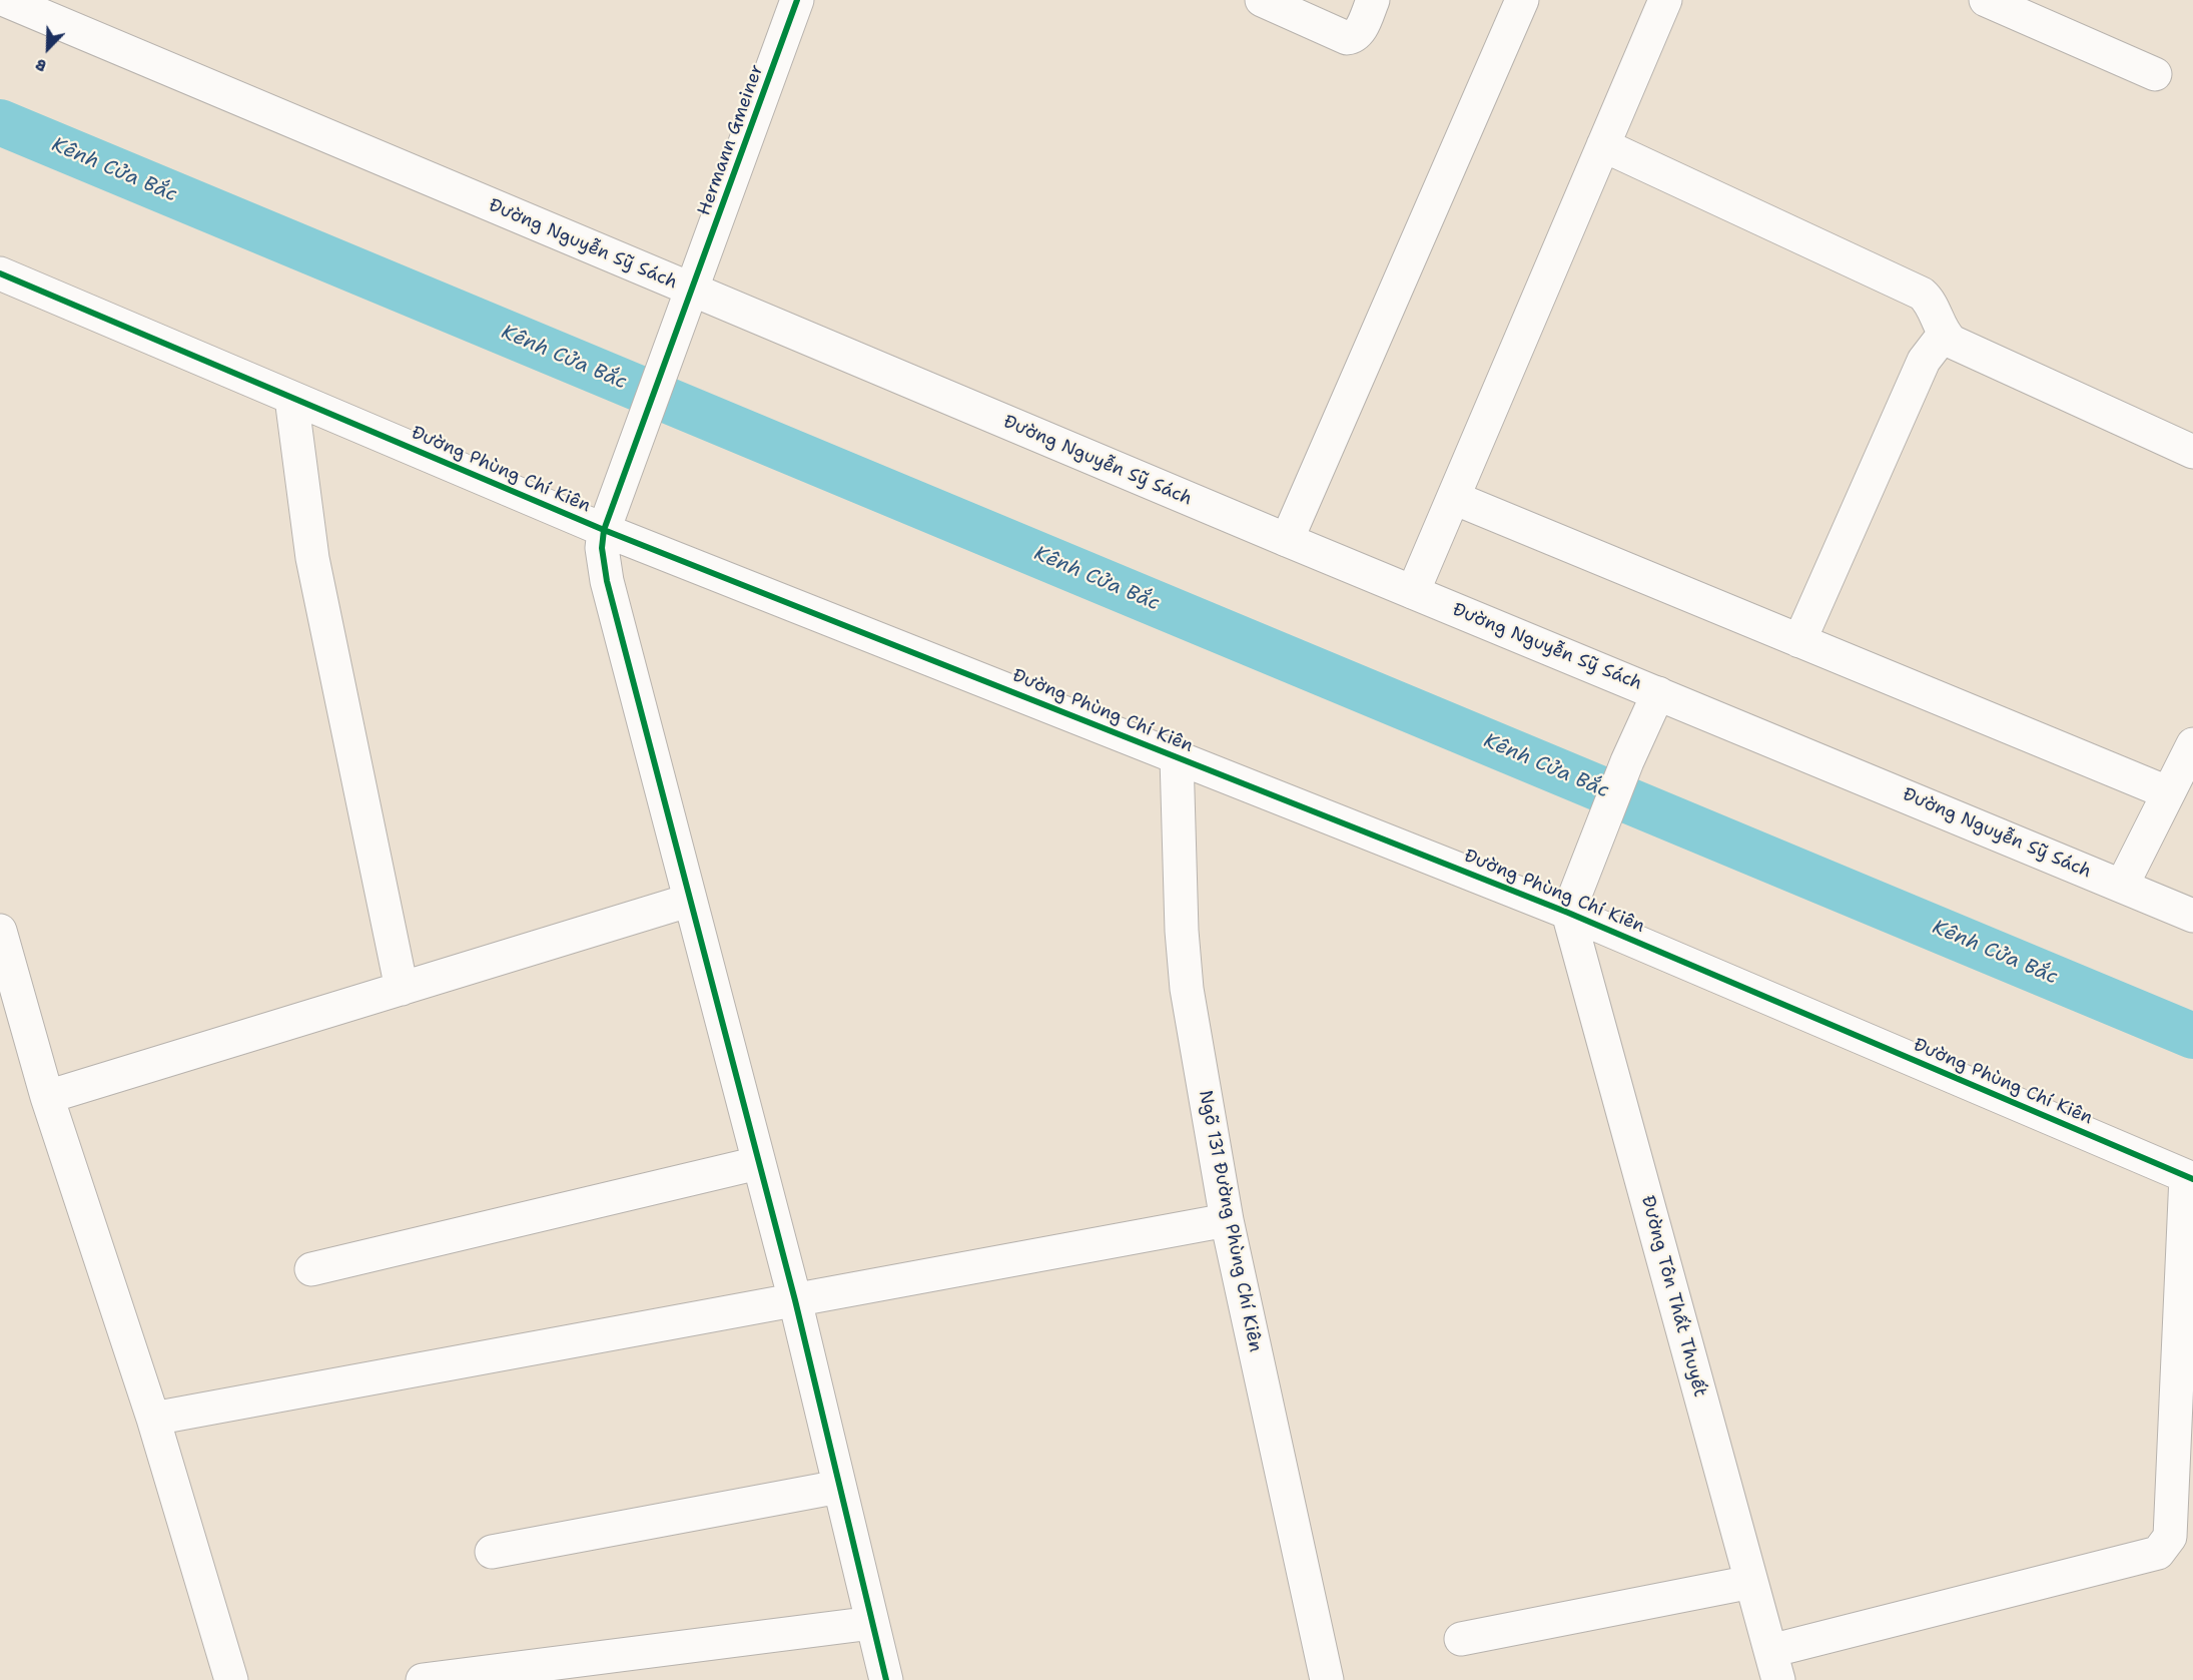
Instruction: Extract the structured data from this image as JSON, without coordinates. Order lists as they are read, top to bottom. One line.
{"streets":{"street":["Hermann Gmeiner","Đường Nguyễn Sỹ Sách","Đường Phùng Chí Kiên","Ngõ 131 Đường Phùng Chí Kiên","Đường Tôn Thất Thuyết"]},"crossings":[["Hermann Gmeiner","Đường Nguyễn Sỹ Sách"],["Hermann Gmeiner","Đường Phùng Chí Kiên"],["Đường Phùng Chí Kiên","Ngõ 131 Đường Phùng Chí Kiên"],["Đường Phùng Chí Kiên","Đường Tôn Thất Thuyết"]],"water":["Kênh Cửa Bắc"],"north":"bottom left"}
